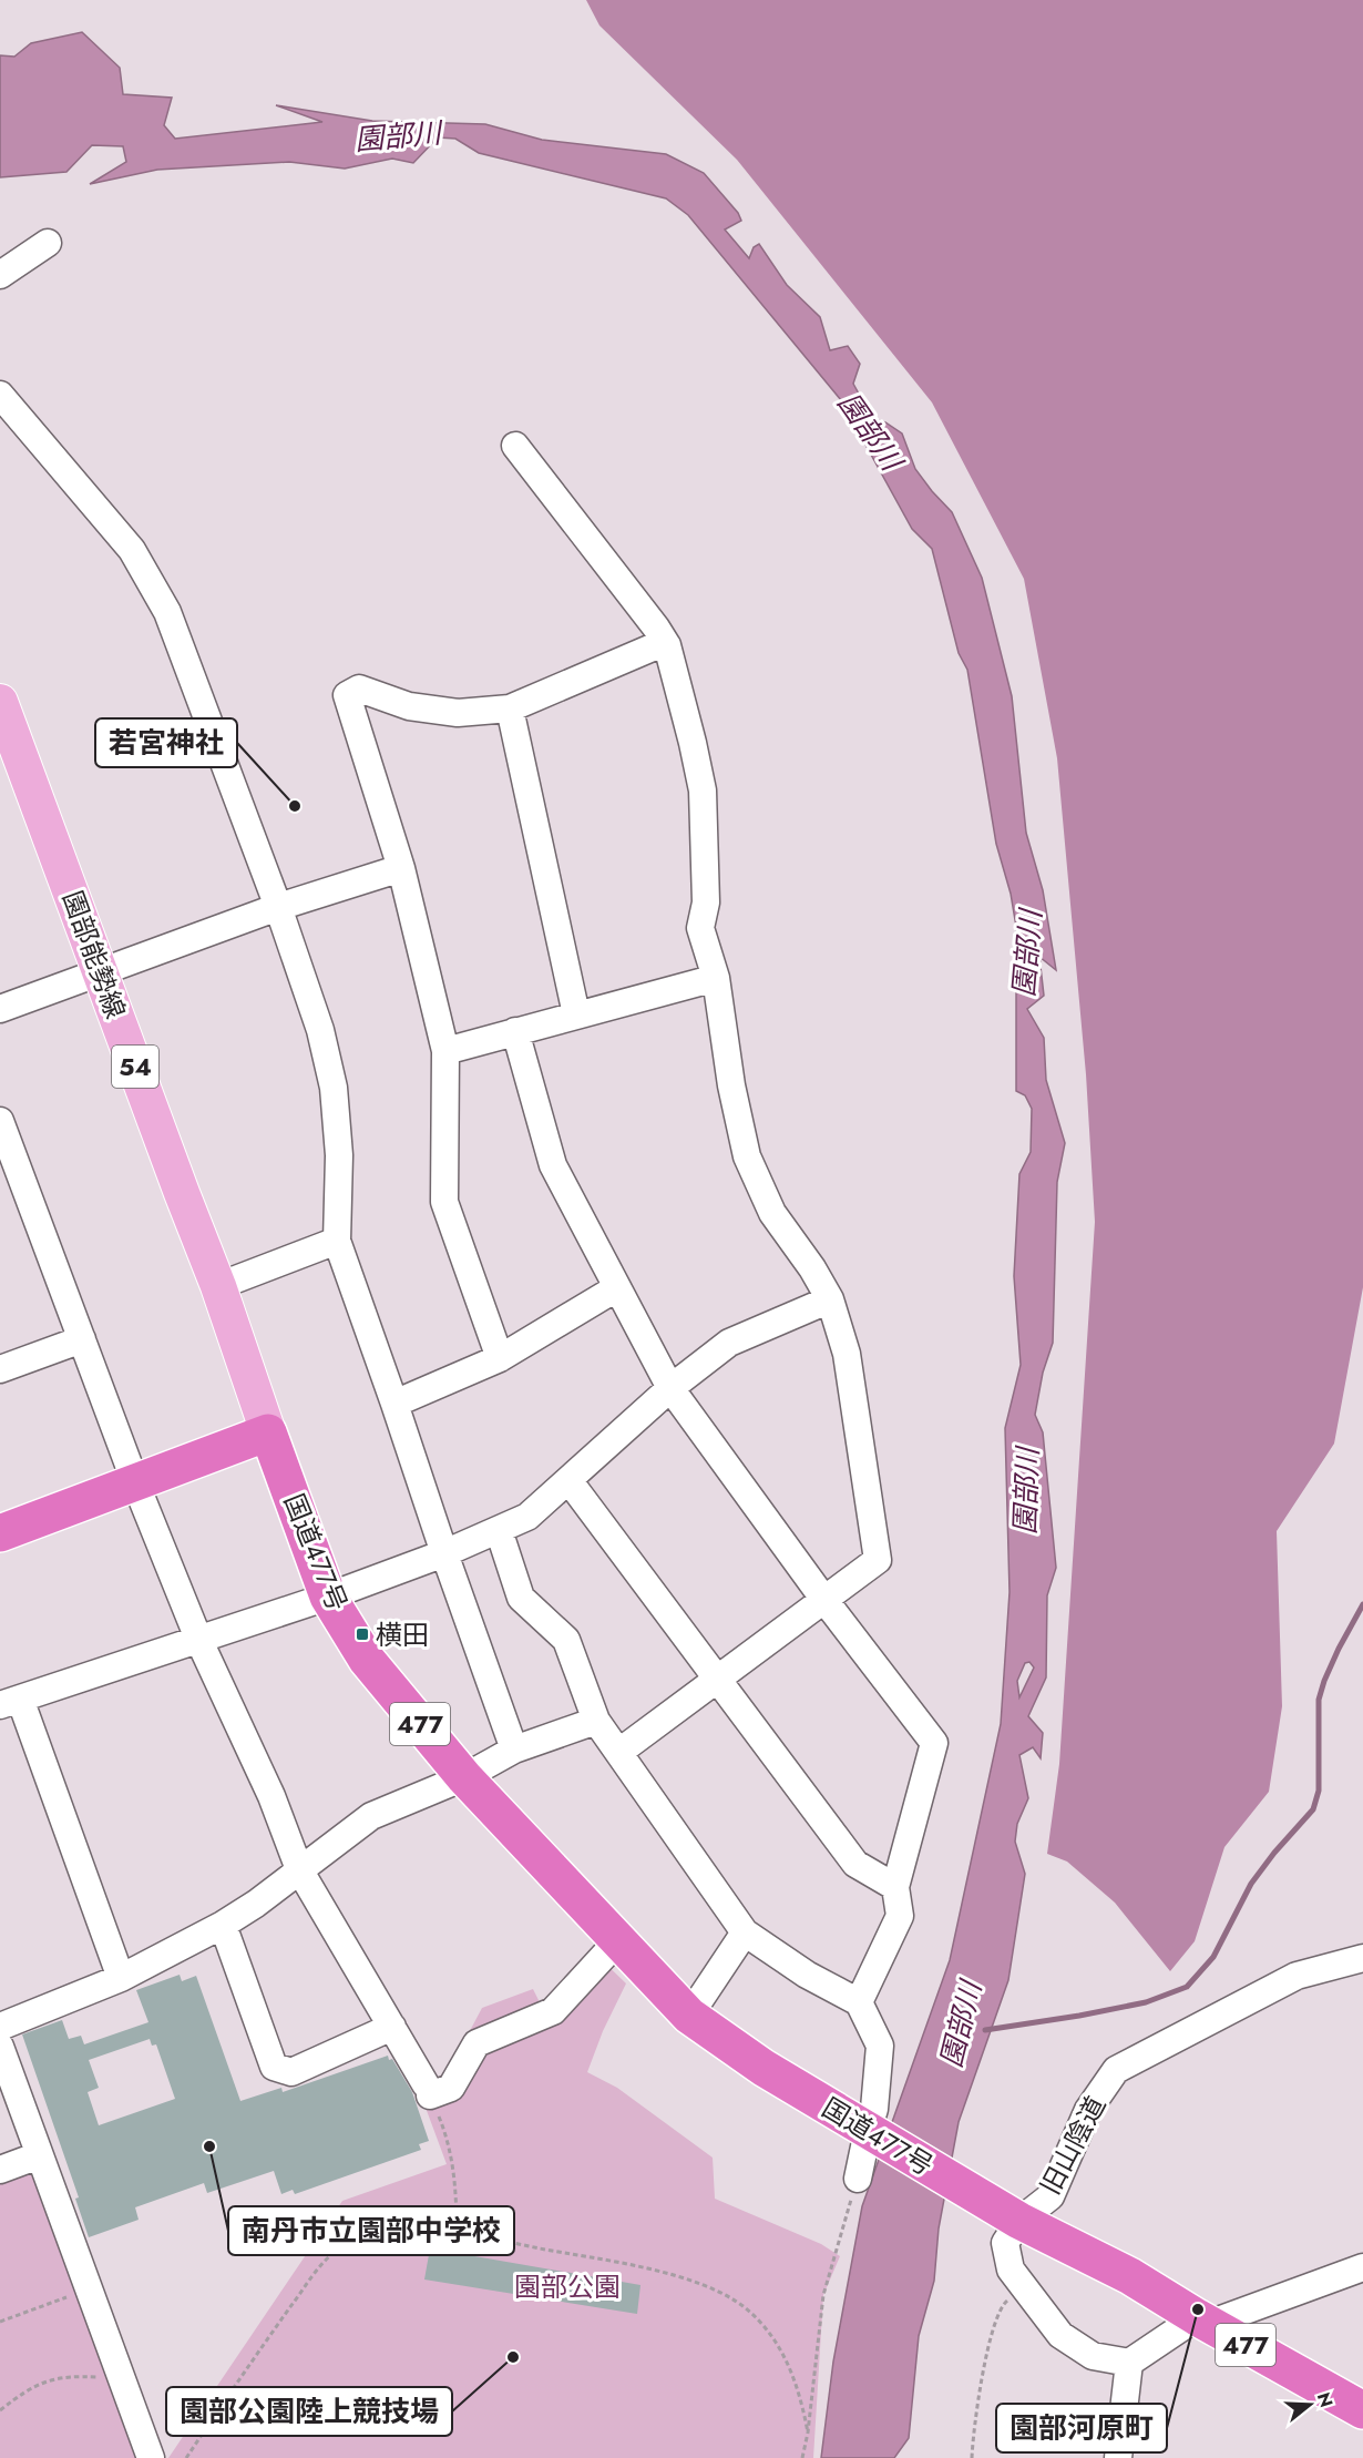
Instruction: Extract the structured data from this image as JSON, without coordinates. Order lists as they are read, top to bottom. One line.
{"streets":{"highway":["国道477号","477"],"main road":["園部能勢線","54"],"street":["旧山陰道"]},"crossings":[["園部能勢線","国道477号"],["国道477号","旧山陰道"]],"water":["園部川"],"parks":["園部公園"],"places":{"other":["若宮神社","南丹市立園部中学校","園部河原町","園部公園陸上競技場"],"transit":["横田"]},"north":"right"}
